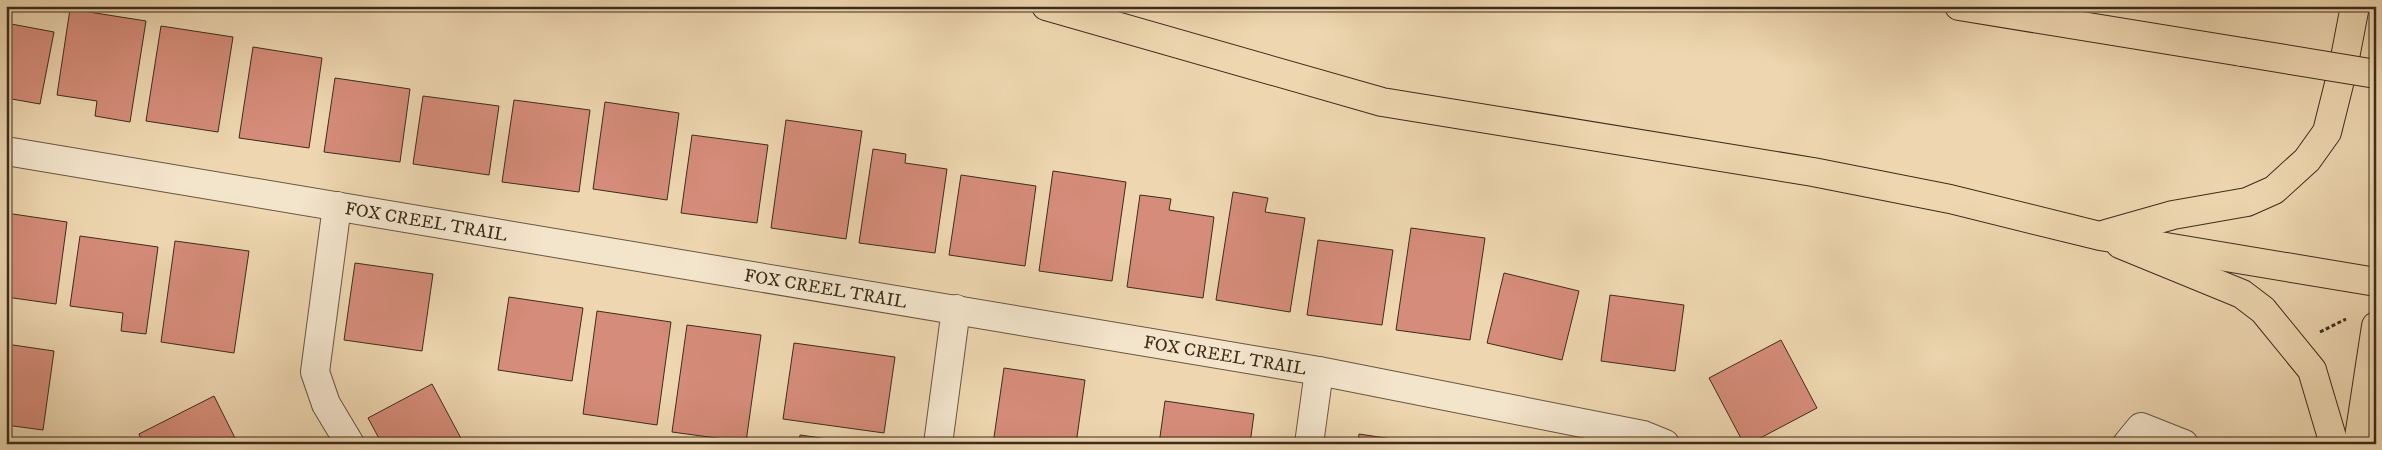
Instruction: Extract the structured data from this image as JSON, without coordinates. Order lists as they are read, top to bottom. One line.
{"streets":{"street":["FOX CREEL TRAIL"]}}
